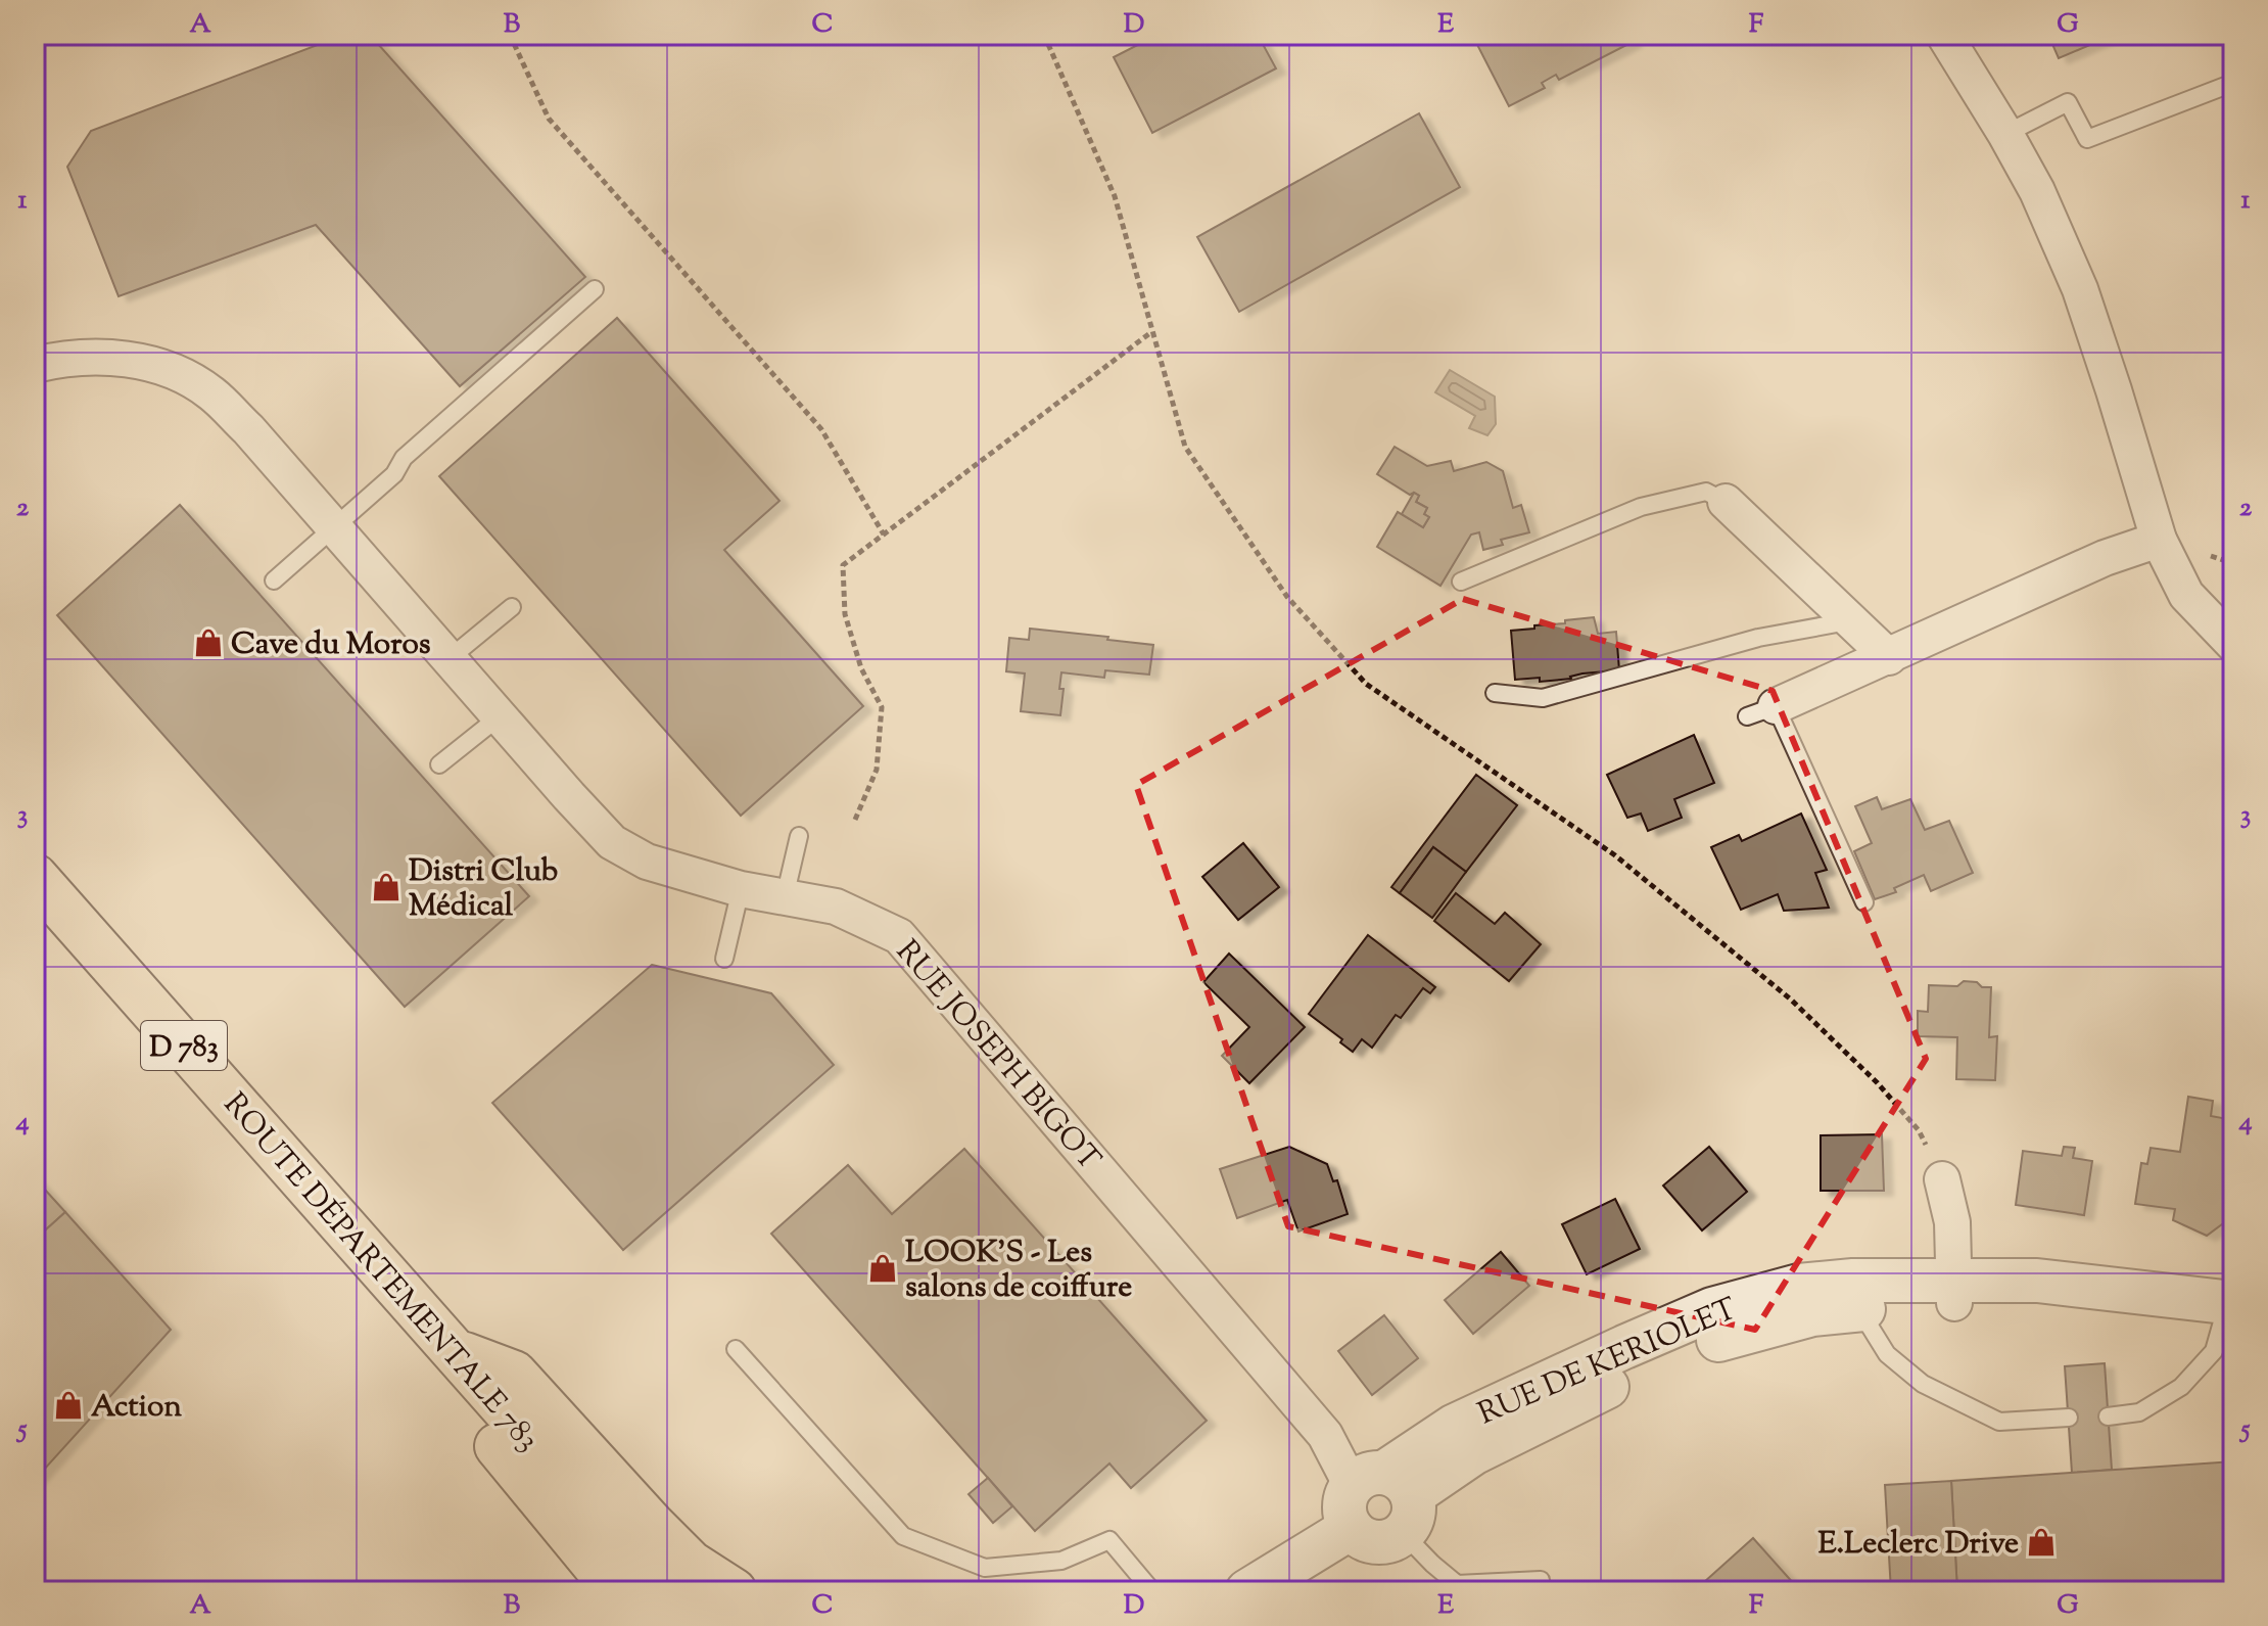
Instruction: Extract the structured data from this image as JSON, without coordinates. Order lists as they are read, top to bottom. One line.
{"streets":{"main road":["D 783","ROUTE DÉPARTEMENTALE 783"],"street":["RUE JOSEPH BIGOT","RUE DE KERIOLET"]},"crossings":[["RUE JOSEPH BIGOT","RUE DE KERIOLET"]],"places":{"shop":["Cave du Moros","Distri Club Médical","LOOK'S - Les salons de coiffure","Action","E.Leclerc Drive"]},"grid":{"columns":["A","B","C","D","E","F","G"],"rows":["1","2","3","4","5"]}}
